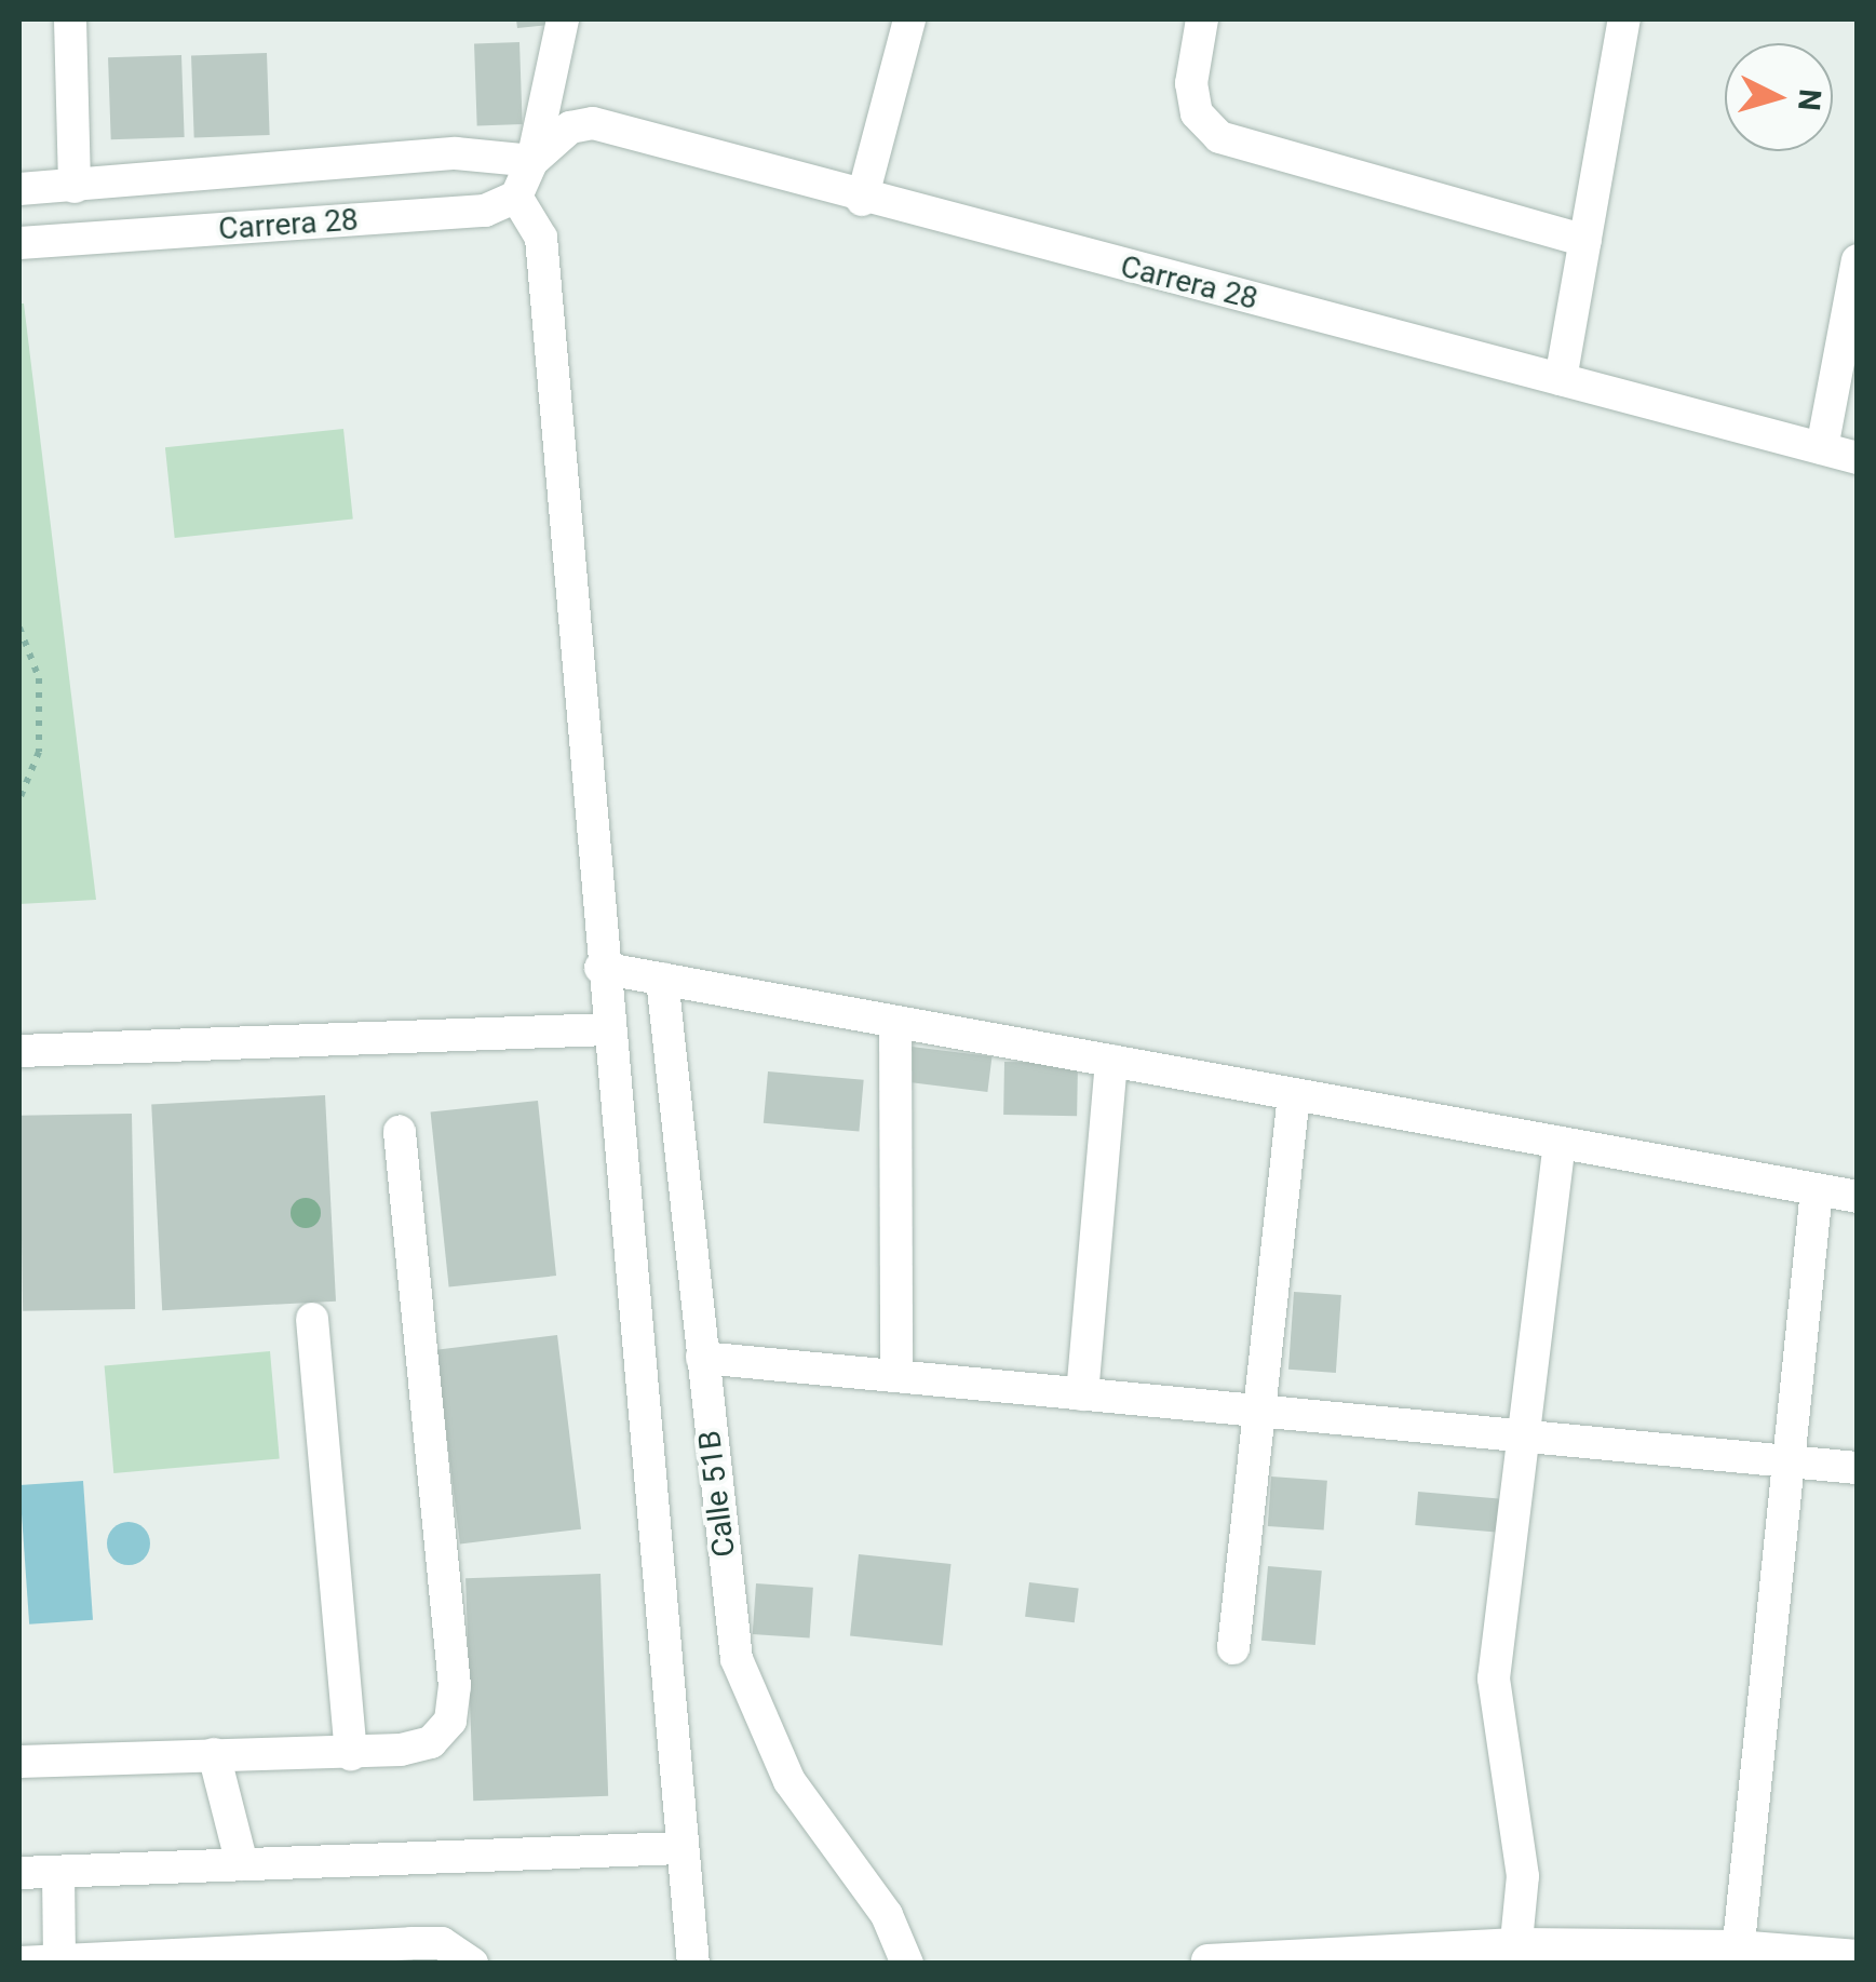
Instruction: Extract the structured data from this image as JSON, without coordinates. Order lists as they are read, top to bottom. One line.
{"streets":{"street":["Carrera 28","Calle 51B"]},"north":"right"}
